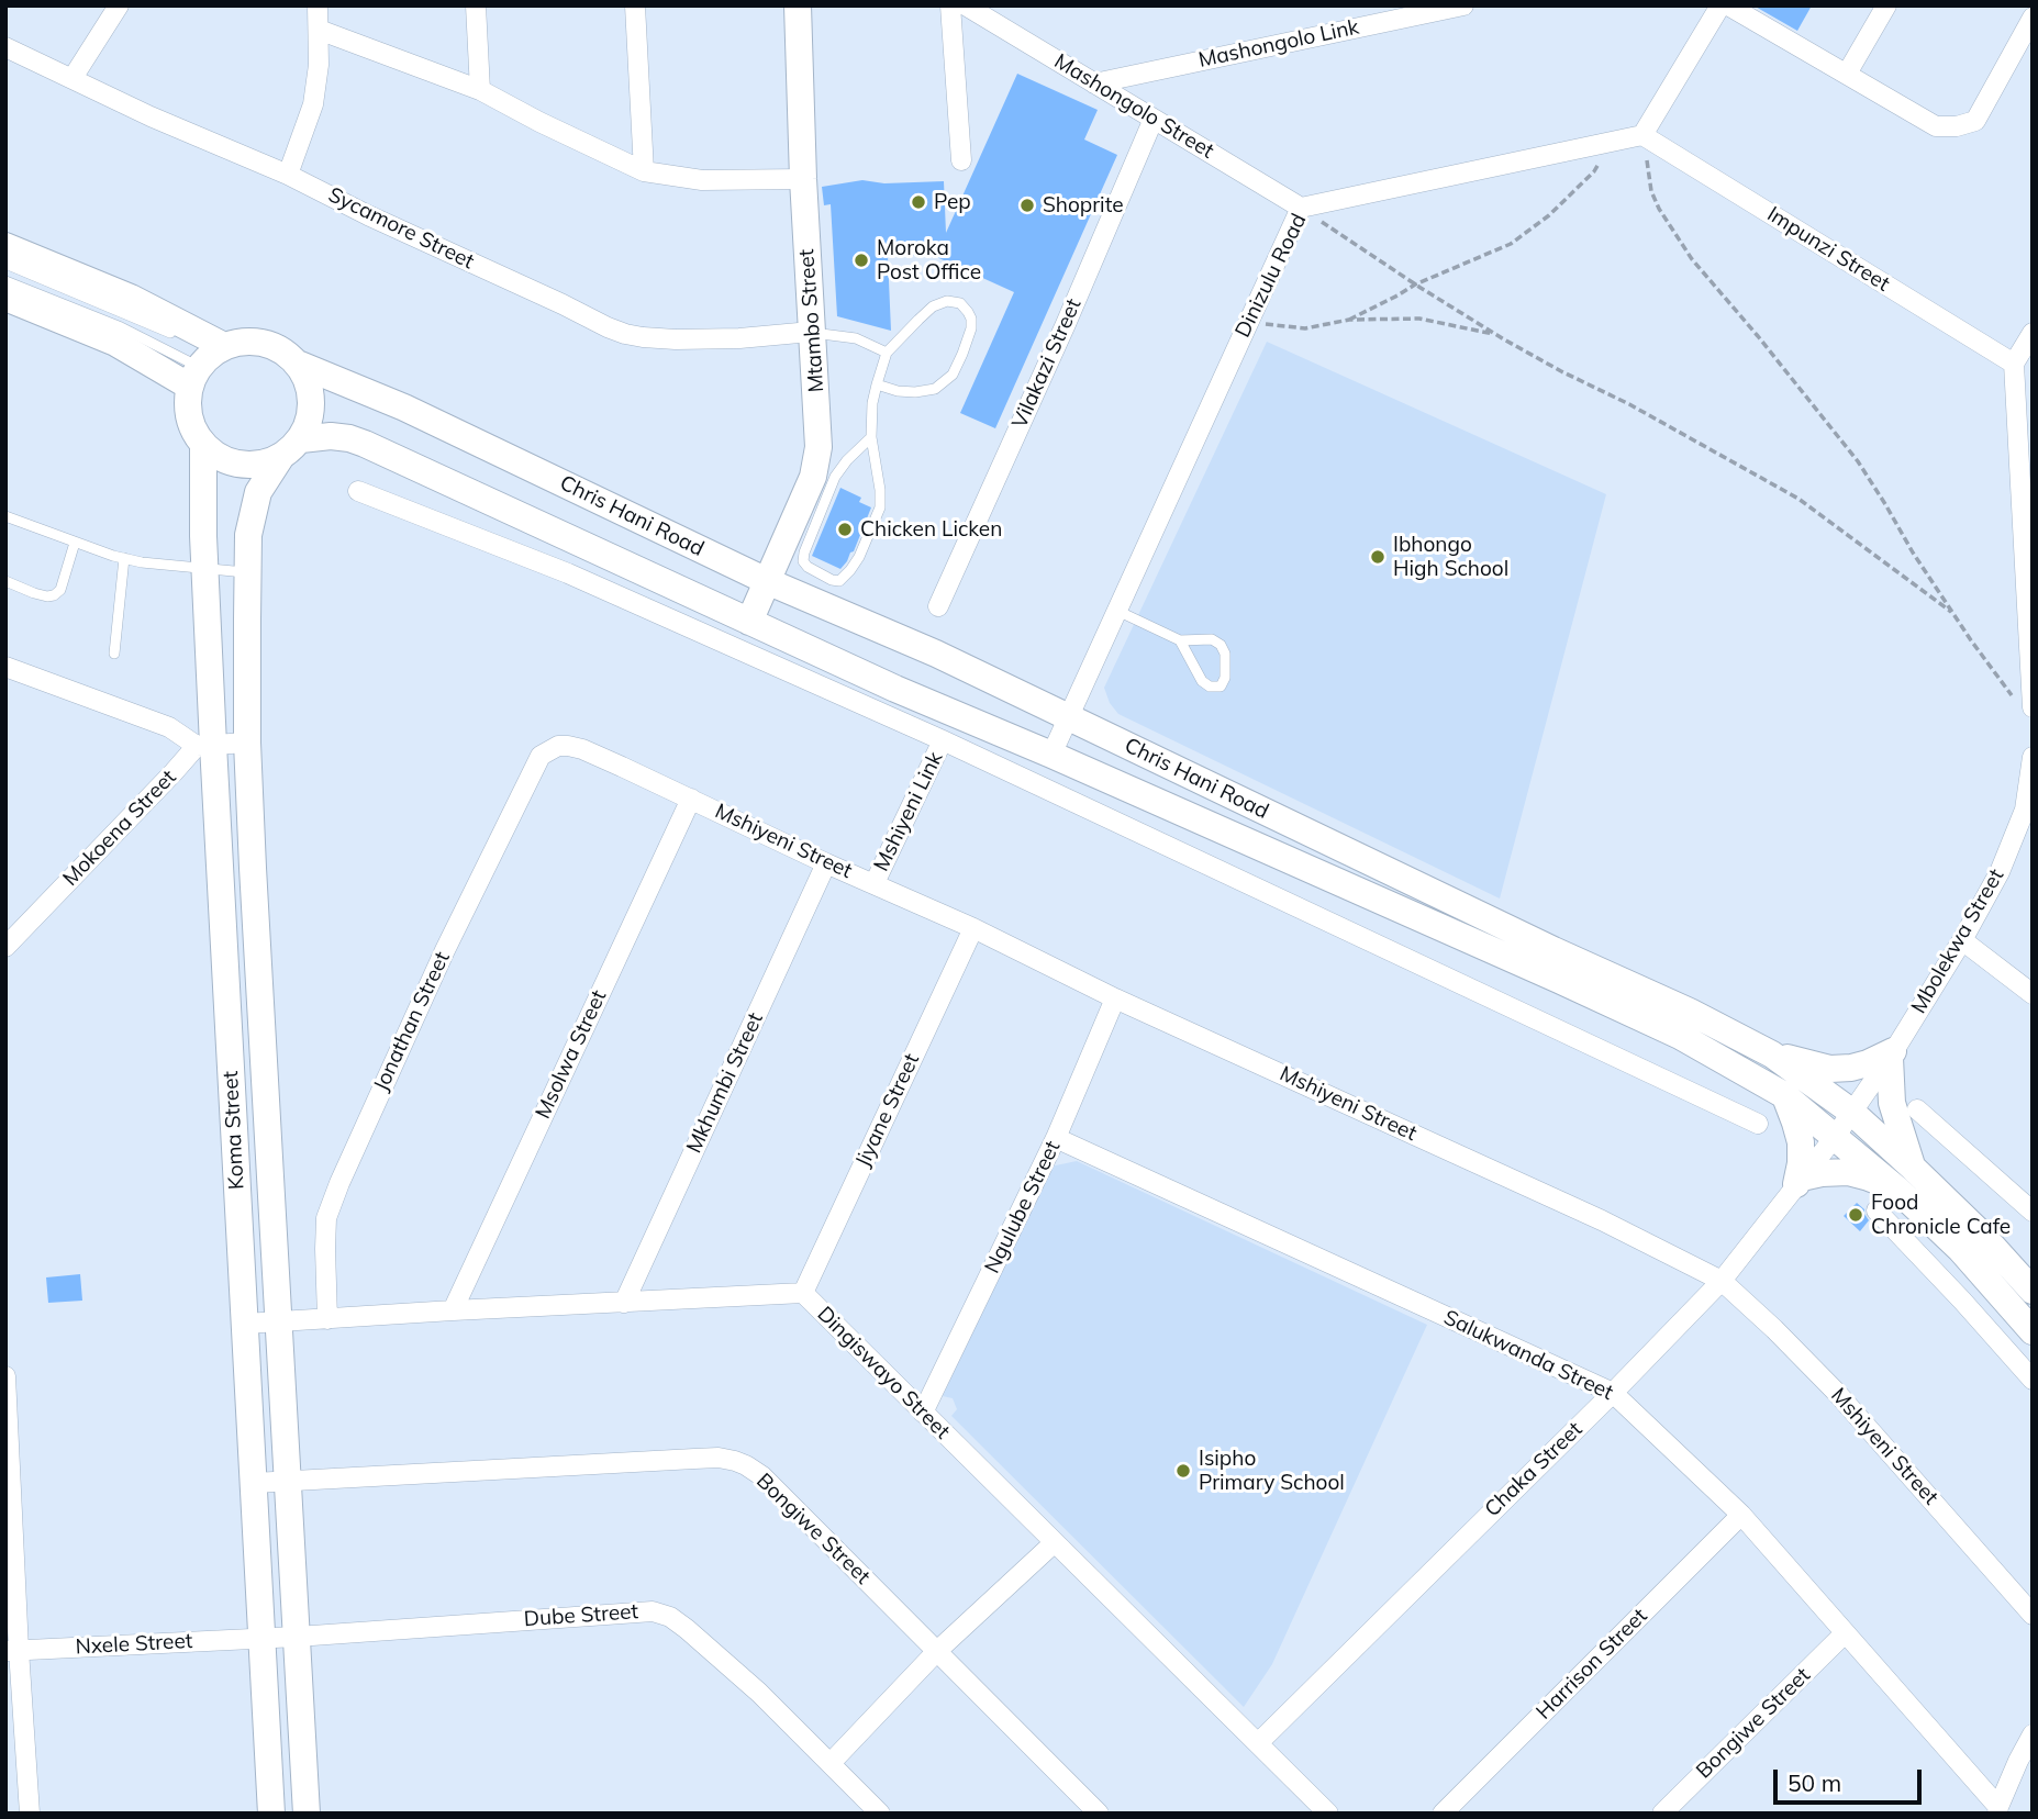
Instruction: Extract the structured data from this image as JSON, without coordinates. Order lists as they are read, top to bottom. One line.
{"streets":{"main road":["Mtambo Street","Chris Hani Road","Koma Street"],"street":["Mashongolo Link","Mashongolo Street","Sycamore Street","Impunzi Street","Dinizulu Road","Vilakazi Street","Mshiyeni Link","Mokoena Street","Mshiyeni Street","Mbolekwa Street","Jonathan Street","Msolwa Street","Mkhumbi Street","Jiyane Street","Ngulube Street","Salukwanda Street","Dingiswayo Street","Chaka Street","Bongiwe Street","Dube Street","Nxele Street","Harrison Street"]},"crossings":[["Mashongolo Link","Mashongolo Street"],["Mashongolo Street","Dinizulu Road"],["Mashongolo Street","Vilakazi Street"],["Sycamore Street","Mtambo Street"],["Impunzi Street","Dinizulu Road"],["Dinizulu Road","Chris Hani Road"],["Mtambo Street","Chris Hani Road"],["Chris Hani Road","Mbolekwa Street"],["Chris Hani Road","Koma Street"],["Chris Hani Road","Chaka Street"],["Mshiyeni Link","Mshiyeni Street"],["Mokoena Street","Koma Street"],["Mshiyeni Street","Jonathan Street"],["Mshiyeni Street","Msolwa Street"],["Mshiyeni Street","Mkhumbi Street"],["Mshiyeni Street","Jiyane Street"],["Mshiyeni Street","Ngulube Street"],["Mshiyeni Street","Chaka Street"],["Mbolekwa Street","Chaka Street"],["Jonathan Street","Dingiswayo Street"],["Msolwa Street","Dingiswayo Street"],["Mkhumbi Street","Dingiswayo Street"],["Jiyane Street","Dingiswayo Street"],["Koma Street","Dingiswayo Street"],["Koma Street","Bongiwe Street"],["Koma Street","Dube Street"],["Koma Street","Nxele Street"],["Ngulube Street","Salukwanda Street"],["Ngulube Street","Dingiswayo Street"],["Salukwanda Street","Chaka Street"],["Salukwanda Street","Bongiwe Street"],["Salukwanda Street","Harrison Street"],["Dingiswayo Street","Chaka Street"],["Dube Street","Nxele Street"]],"places":["Pep","Shoprite","Moroka Post Office","Chicken Licken","Ibhongo High School","Food Chronicle Cafe","Isipho Primary School"],"scale_bar":"50 m"}
